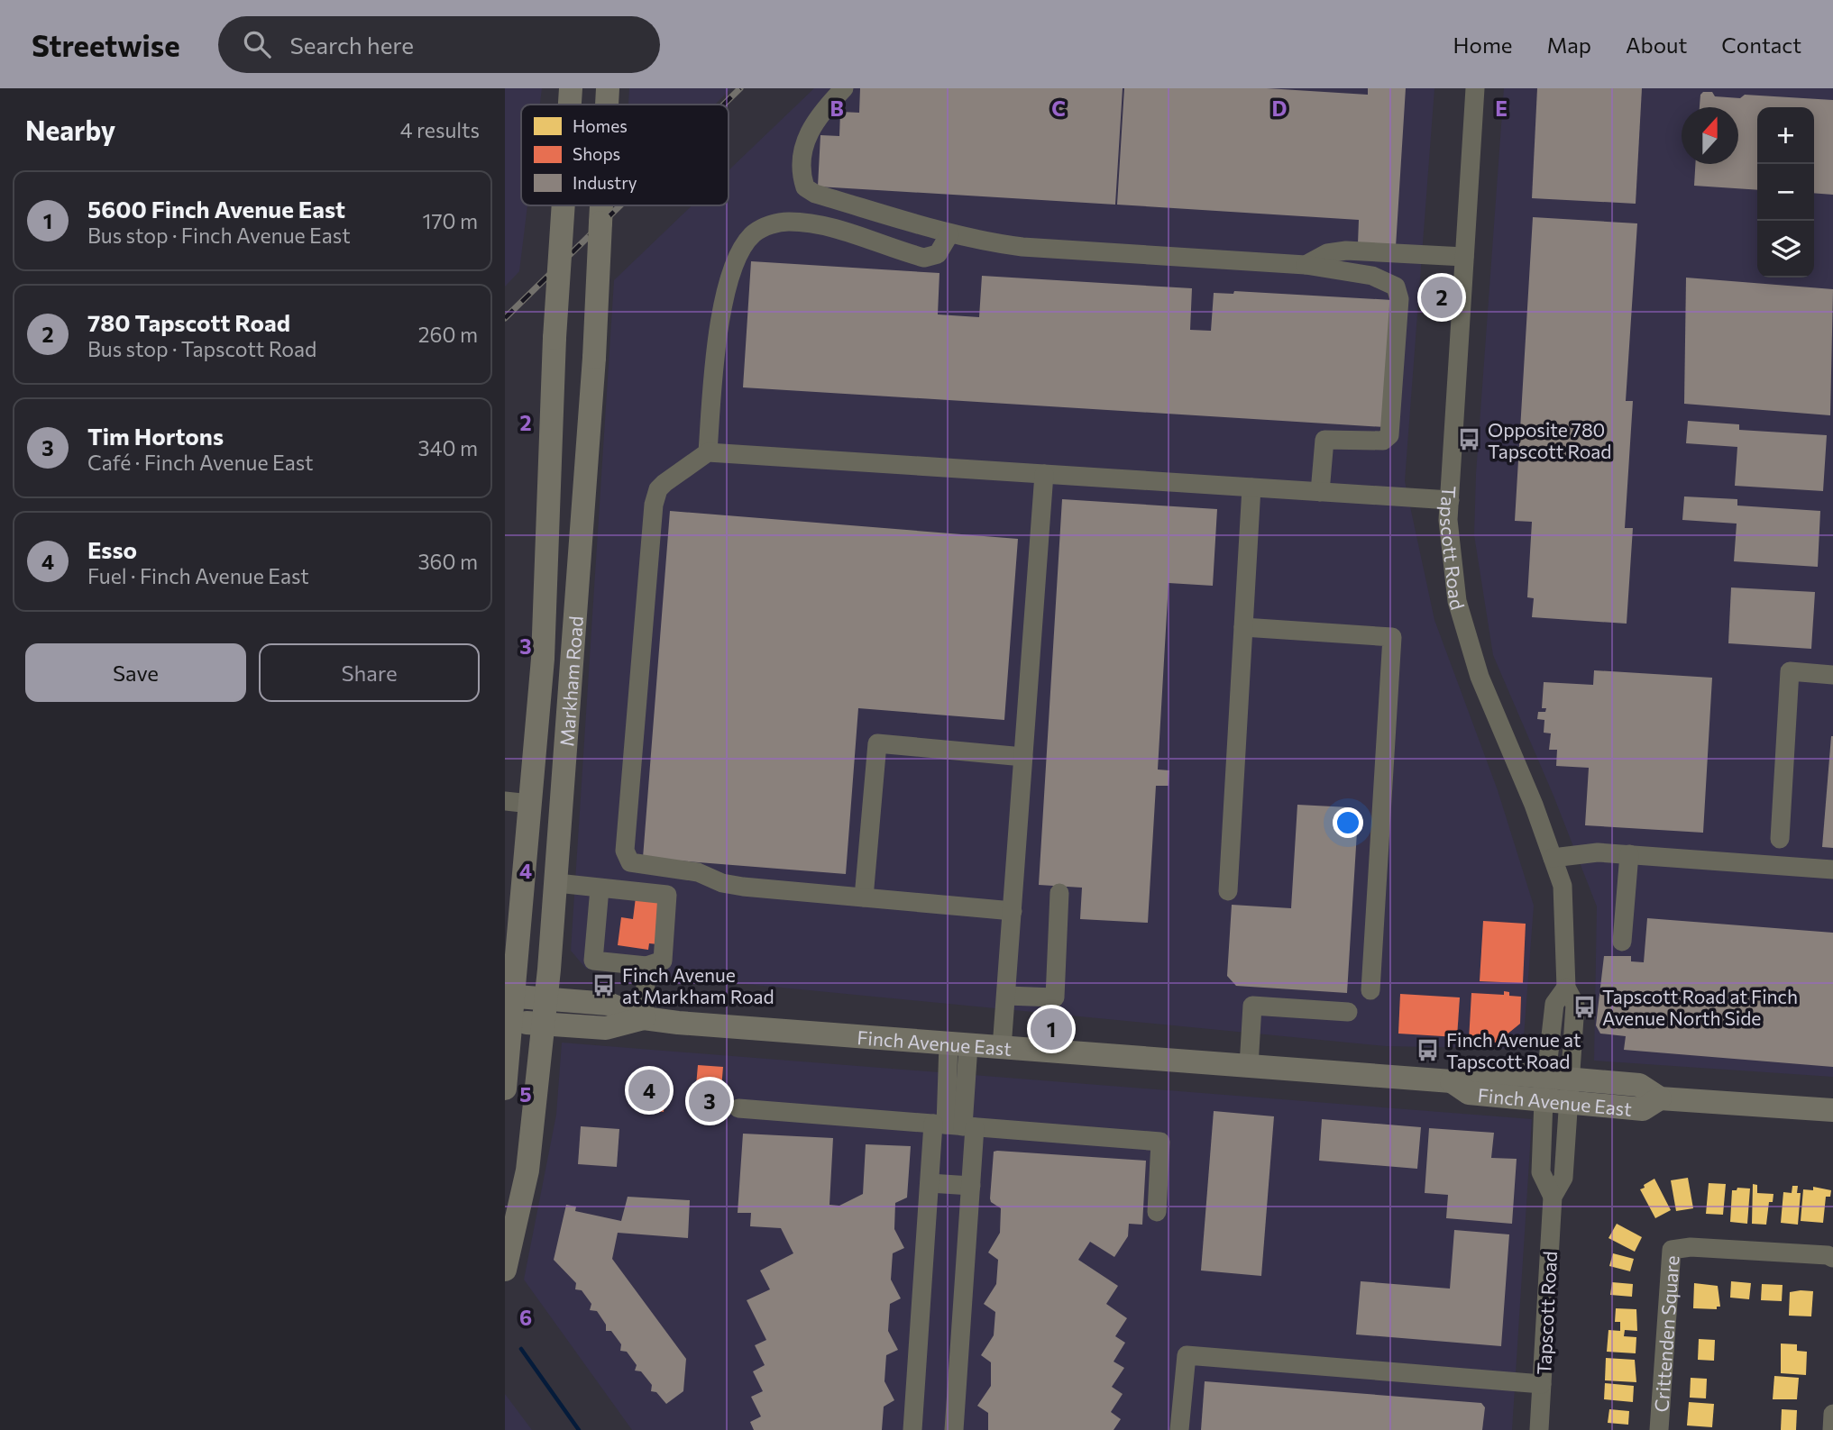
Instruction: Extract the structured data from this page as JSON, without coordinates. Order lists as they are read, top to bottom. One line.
{"streets":{"main road":["Markham Road","Finch Avenue East"],"street":["Tapscott Road","Crittenden Square"]},"crossings":[["Tapscott Road","Finch Avenue East"],["Markham Road","Finch Avenue East"]],"places":{"bus stop":["Opposite 780 Tapscott Road","Finch Avenue at Markham Road","Tapscott Road at Finch Avenue North Side","Finch Avenue at Tapscott Road"]},"legend":["Homes","Shops","Industry"],"north":"top","page":{"header":"Streetwise","search":"Search here","nav":["Home","Map","About","Contact"],"heading":["Nearby","4 results"],"map_buttons":["+","−"],"list":[{"mark":"1","name":"5600 Finch Avenue East","note":"Bus stop · Finch Avenue East","value":"170 m"},{"mark":"2","name":"780 Tapscott Road","note":"Bus stop · Tapscott Road","value":"260 m"},{"mark":"3","name":"Tim Hortons","note":"Café · Finch Avenue East","value":"340 m"},{"mark":"4","name":"Esso","note":"Fuel · Finch Avenue East","value":"360 m"}],"pins":["2","1","4","3"],"buttons":["Save","Share"]},"grid":{"columns":["B","C","D","E"],"rows":["2","3","4","5","6"]}}
